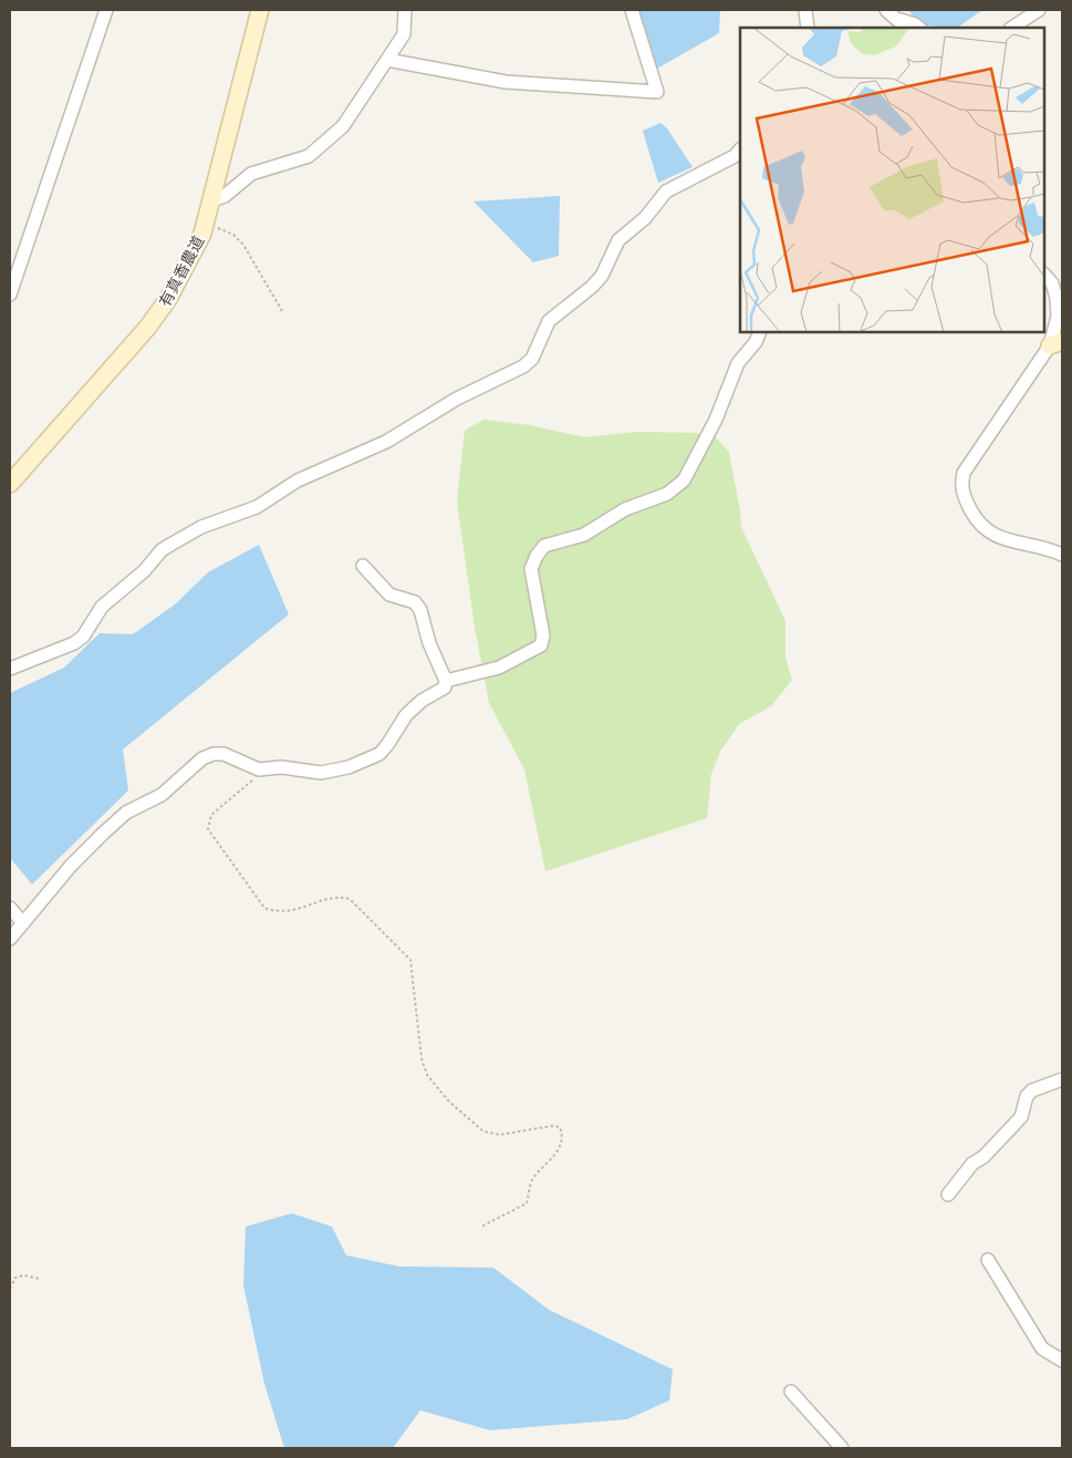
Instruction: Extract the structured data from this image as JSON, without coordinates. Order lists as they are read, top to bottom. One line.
{"streets":{"street":["有真香農道"]}}
